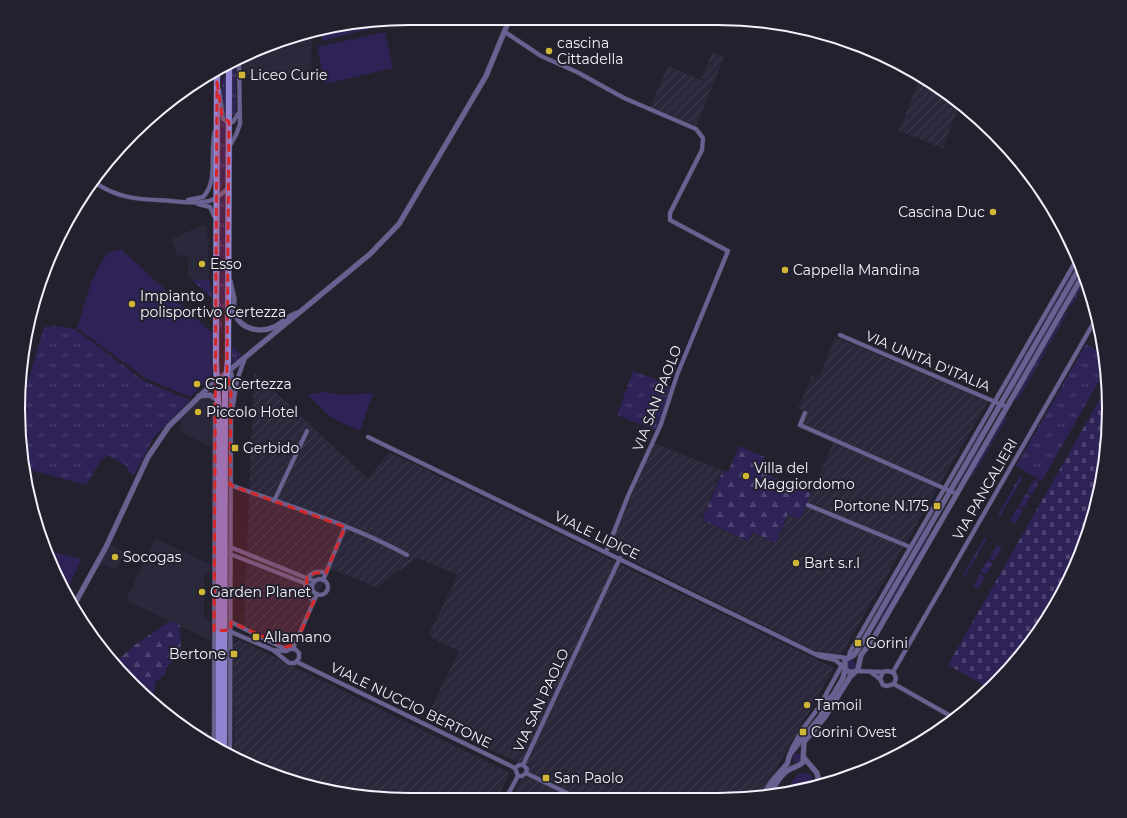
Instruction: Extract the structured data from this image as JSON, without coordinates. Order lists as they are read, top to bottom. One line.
{"streets":{"street":["VIA UNITÀ D'ITALIA","VIA SAN PAOLO","VIA PANCALIERI","VIALE LIDICE","VIALE NUCCIO BERTONE"]},"crossings":[["VIA SAN PAOLO","VIALE LIDICE"],["VIA SAN PAOLO","VIALE NUCCIO BERTONE"]],"places":{"other":["cascina Cittadella","Cascina Duc","Esso","Cappella Mandina","Impianto polisportivo Certezza","CSI Certezza","Piccolo Hotel","Villa del Maggiordomo","Socogas","Bart s.r.l","Garden Planet","Tamoil"],"transit":["Liceo Curie","Gerbido","Portone N.175","Allamano","Gorini","Bertone","Gorini Ovest","San Paolo"]}}
